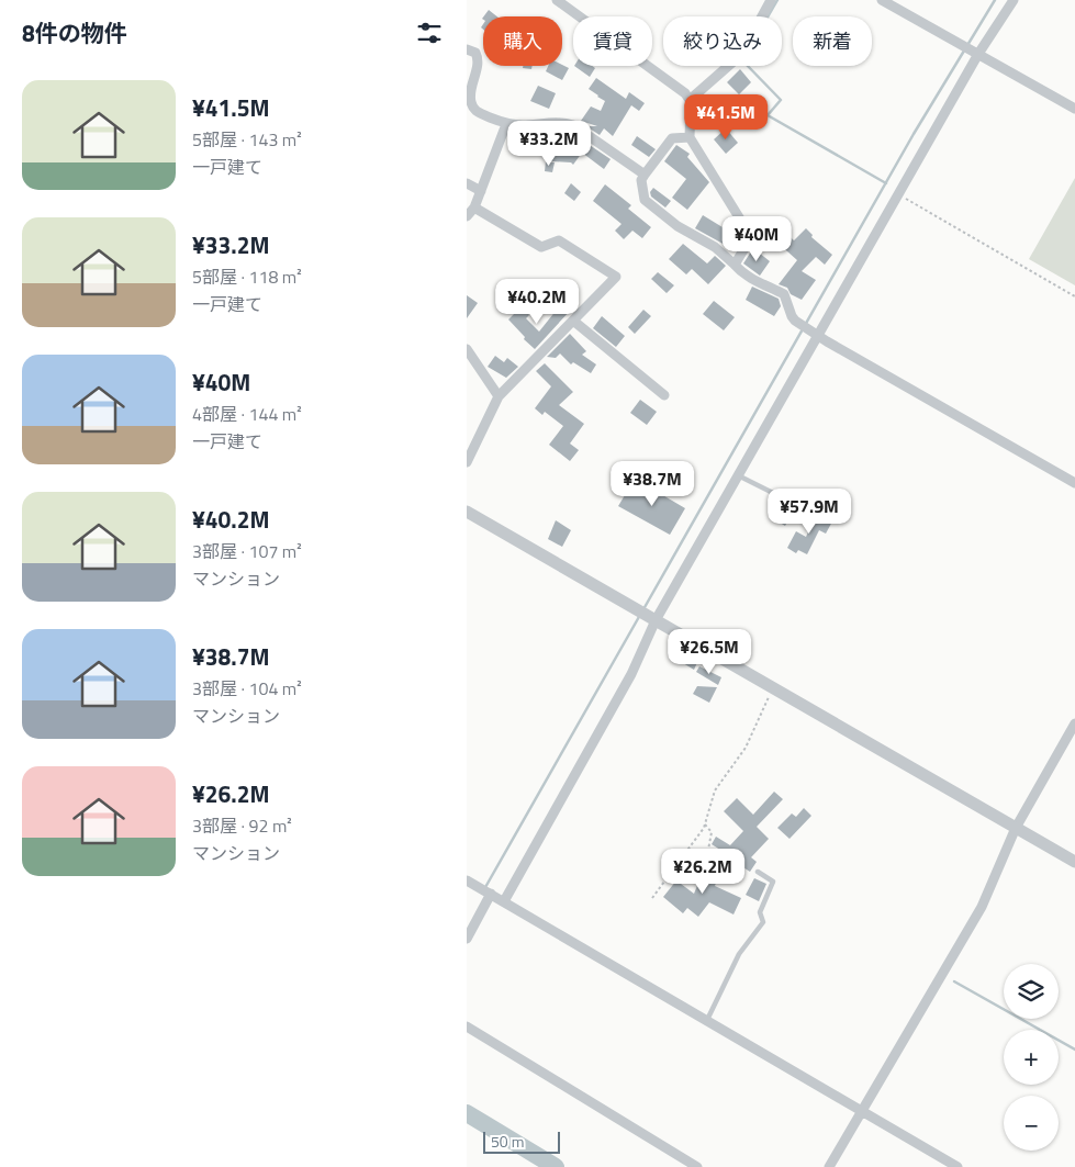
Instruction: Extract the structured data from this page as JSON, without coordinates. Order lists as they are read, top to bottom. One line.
{"scale_bar":"50 m","page":{"heading":"8件の物件","chip":["購入","賃貸","絞り込み","新着"],"list":[{"name":"¥41.5M","note":"5部屋 · 143 m² · 一戸建て"},{"name":"¥33.2M","note":"5部屋 · 118 m² · 一戸建て"},{"name":"¥40M","note":"4部屋 · 144 m² · 一戸建て"},{"name":"¥40.2M","note":"3部屋 · 107 m² · マンション"},{"name":"¥38.7M","note":"3部屋 · 104 m² · マンション"},{"name":"¥26.2M","note":"3部屋 · 92 m² · マンション"}],"price":["¥41.5M","¥33.2M","¥40M","¥40.2M","¥38.7M","¥57.9M","¥26.5M","¥26.2M"],"map_buttons":["+","−"],"scale":"50 m"}}
